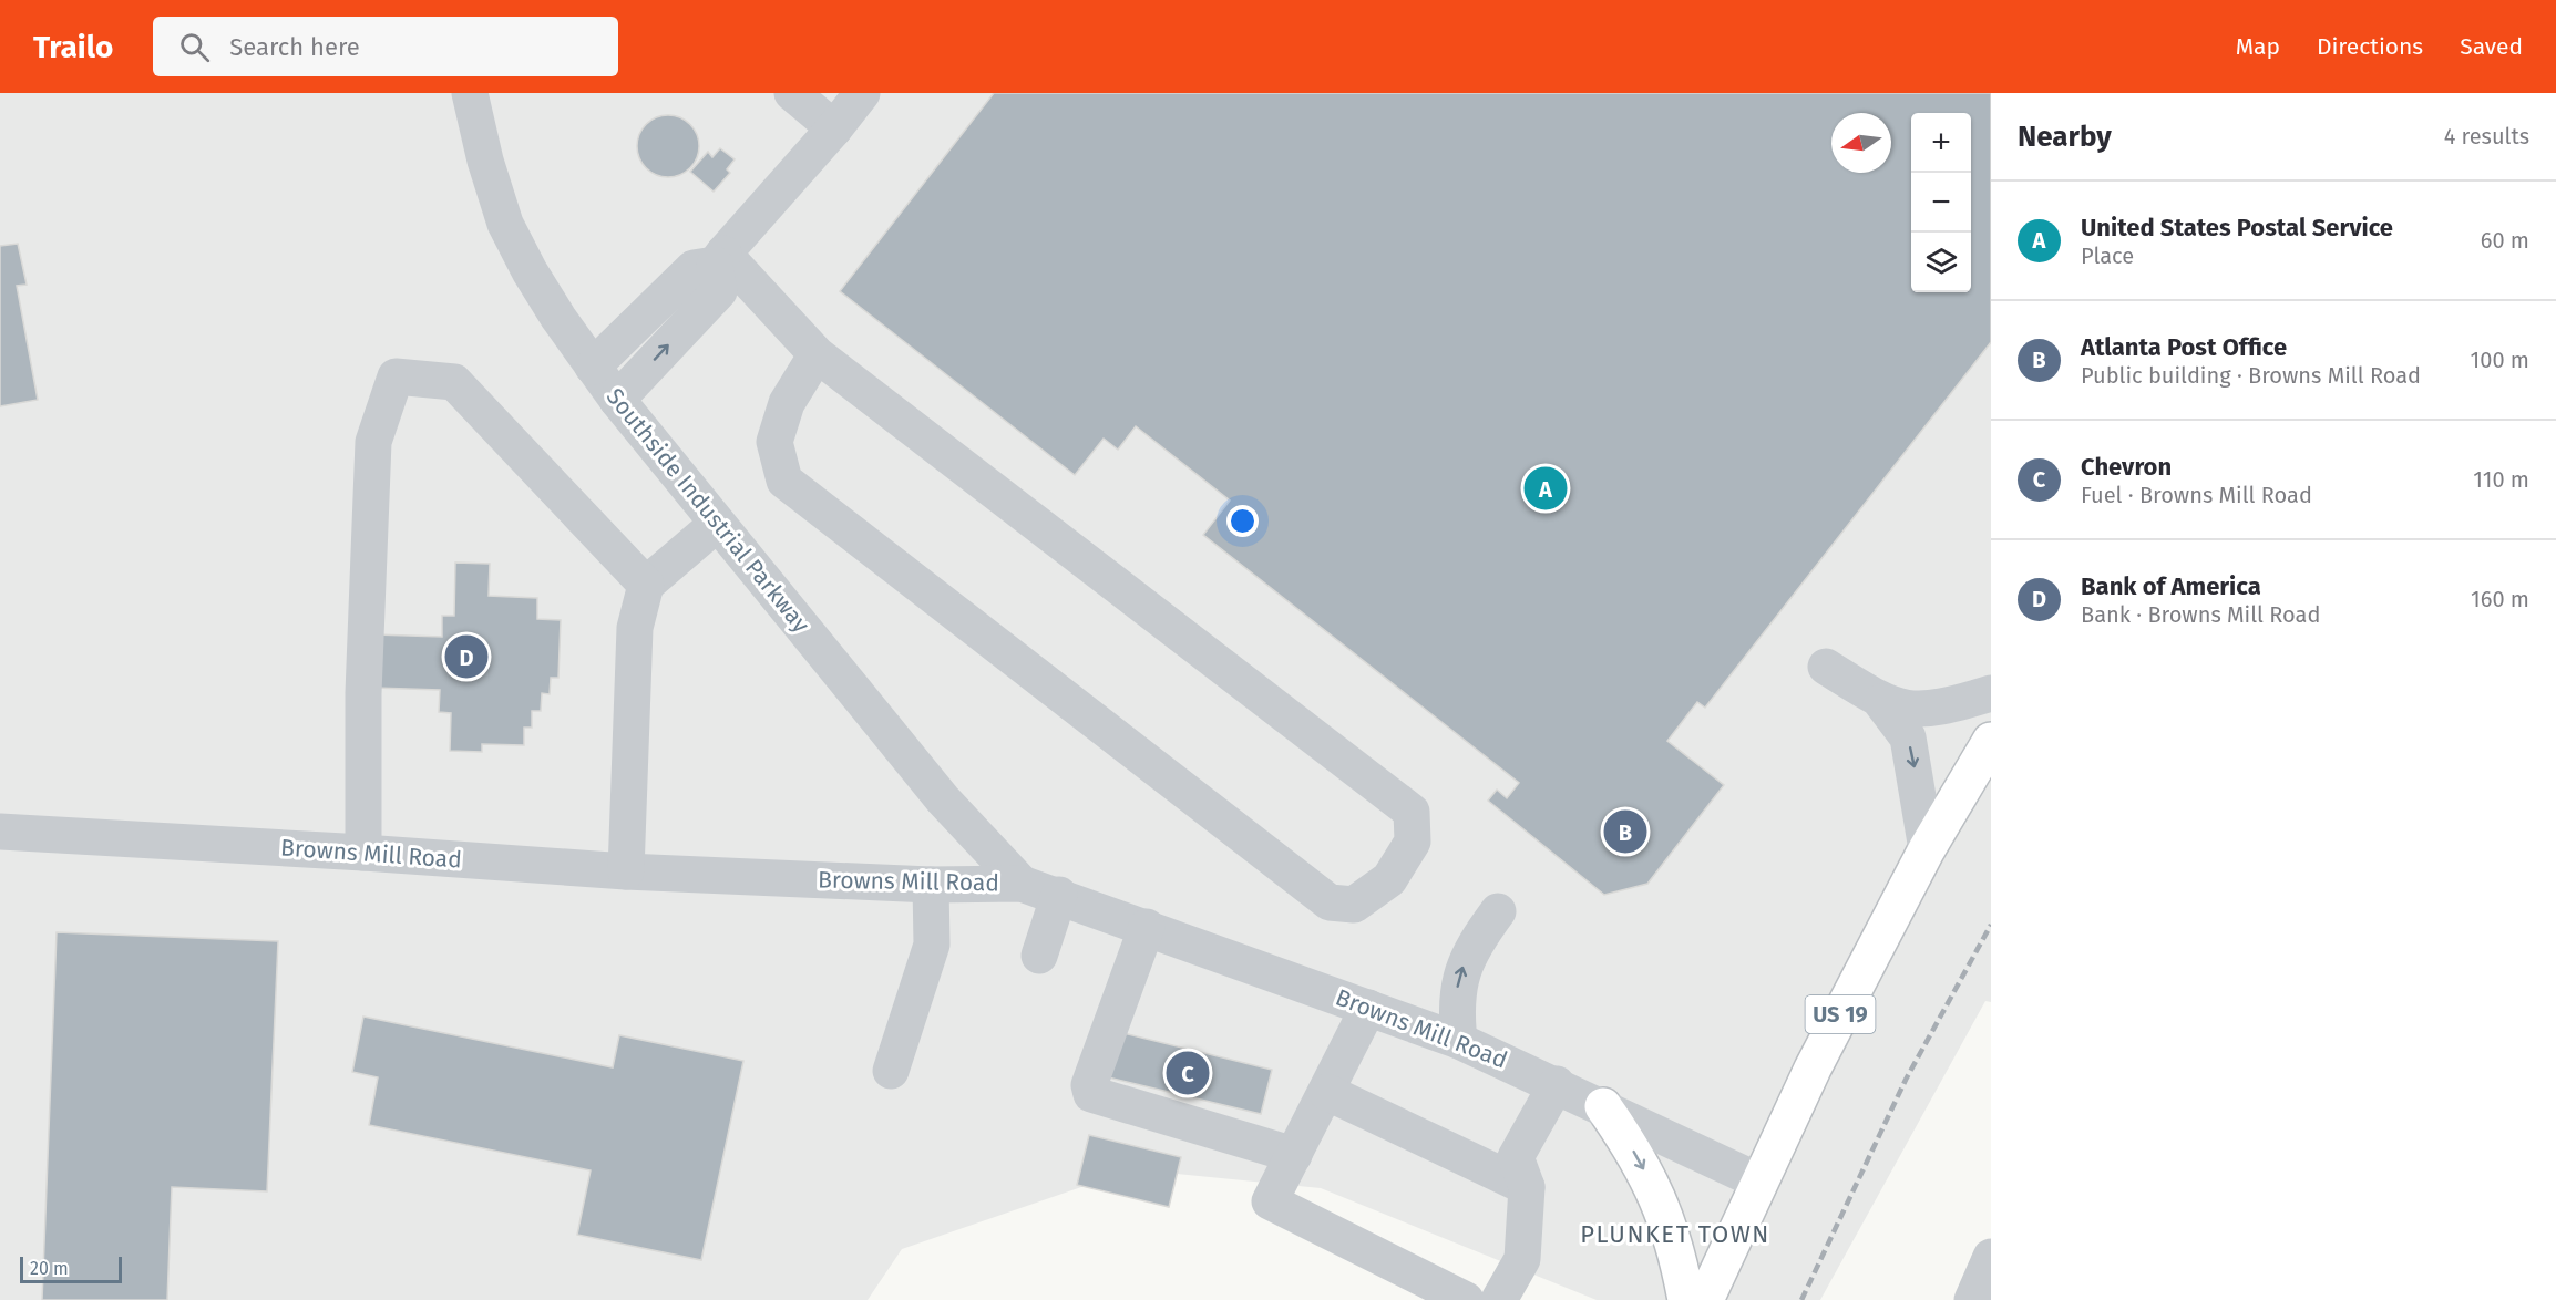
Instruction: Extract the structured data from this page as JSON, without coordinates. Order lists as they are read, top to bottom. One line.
{"streets":{"main road":["US 19"],"street":["Southside Industrial Parkway","Browns Mill Road"]},"crossings":[["Southside Industrial Parkway","Browns Mill Road"],["Browns Mill Road","US 19"]],"districts":["PLUNKET TOWN"],"scale_bar":"20 m","north":"left","page":{"header":"Trailo","search":"Search here","nav":["Map","Directions","Saved"],"heading":["Nearby","4 results"],"map_buttons":["+","−"],"list":[{"mark":"A","name":"United States Postal Service","note":"Place","value":"60 m"},{"mark":"B","name":"Atlanta Post Office","note":"Public building · Browns Mill Road","value":"100 m"},{"mark":"C","name":"Chevron","note":"Fuel · Browns Mill Road","value":"110 m"},{"mark":"D","name":"Bank of America","note":"Bank · Browns Mill Road","value":"160 m"}],"pins":["A","D","B","C"],"scale":"20 m"}}
